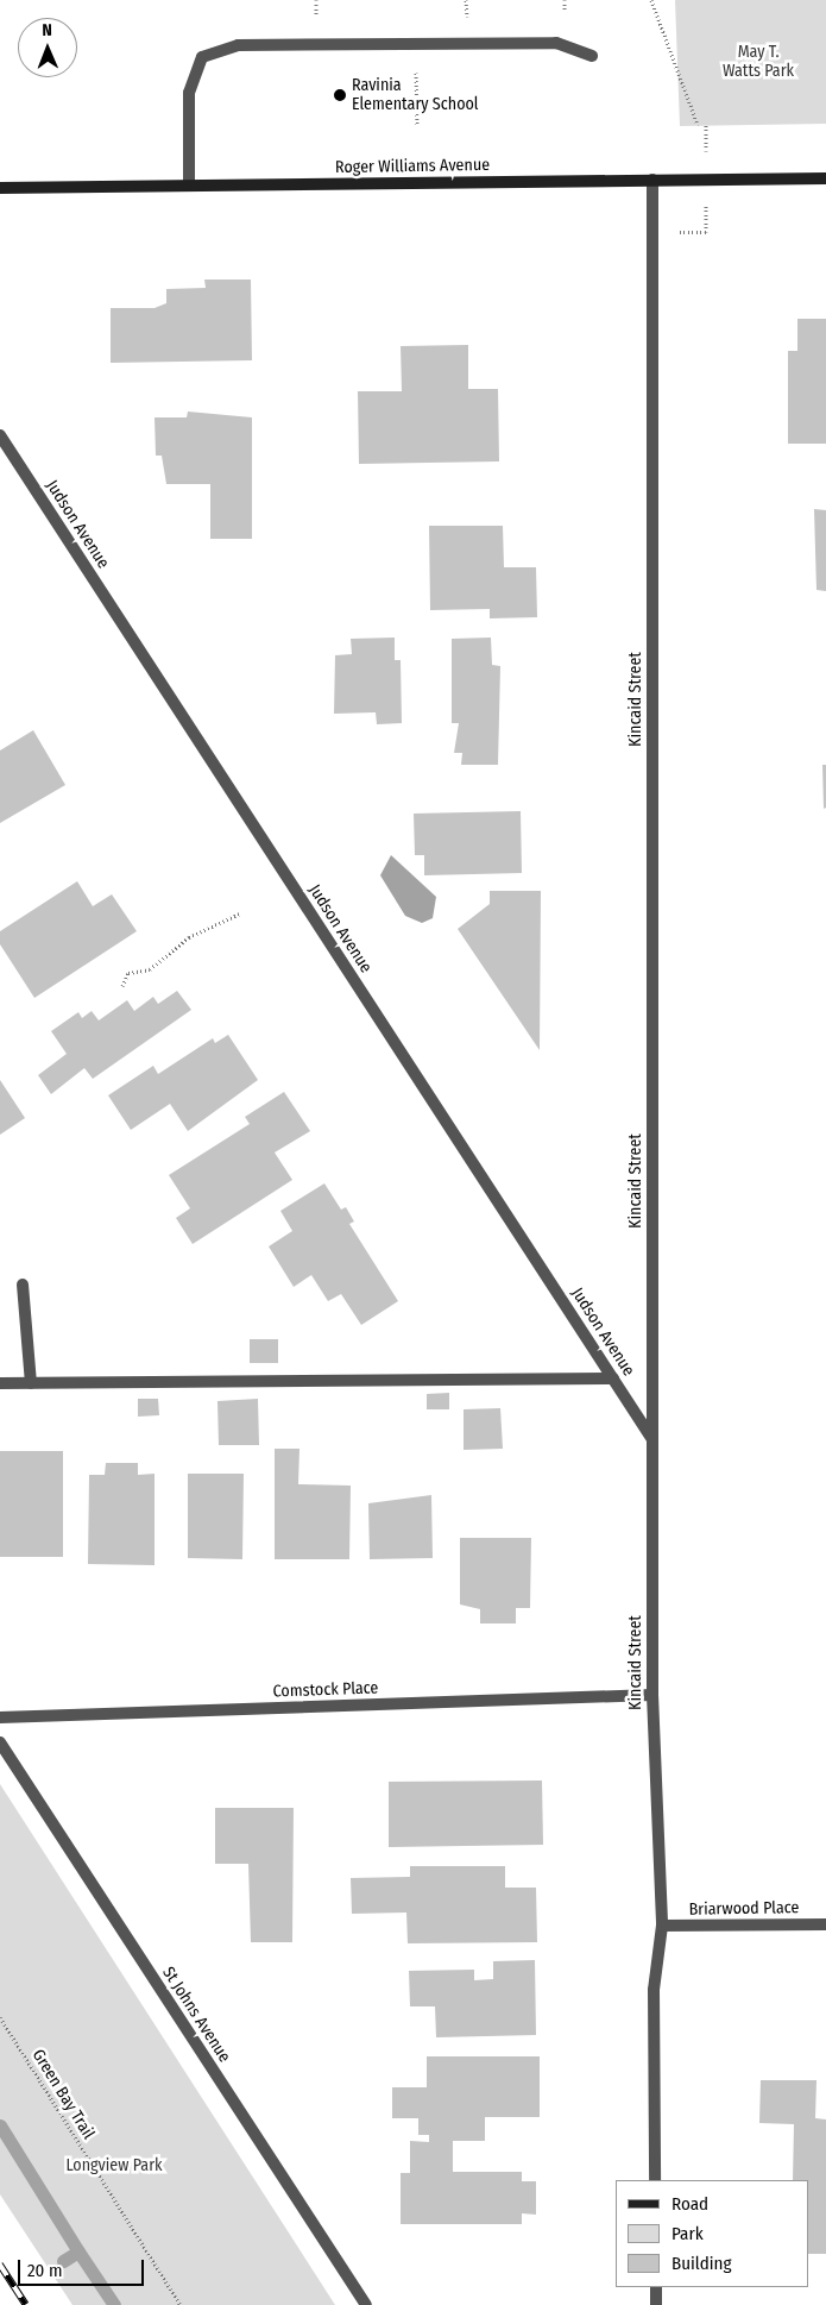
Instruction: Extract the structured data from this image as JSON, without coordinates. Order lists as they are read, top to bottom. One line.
{"streets":{"street":["Roger Williams Avenue","Judson Avenue","Kincaid Street","Comstock Place","Briarwood Place","St Johns Avenue"],"path":["Green Bay Trail"]},"crossings":[["Roger Williams Avenue","Kincaid Street"],["Judson Avenue","Kincaid Street"],["Kincaid Street","Comstock Place"],["Kincaid Street","Briarwood Place"]],"parks":["May T. Watts Park","Longview Park"],"places":["Ravinia Elementary School"],"legend":["Road","Park","Building"],"scale_bar":"20 m","north":"top"}
